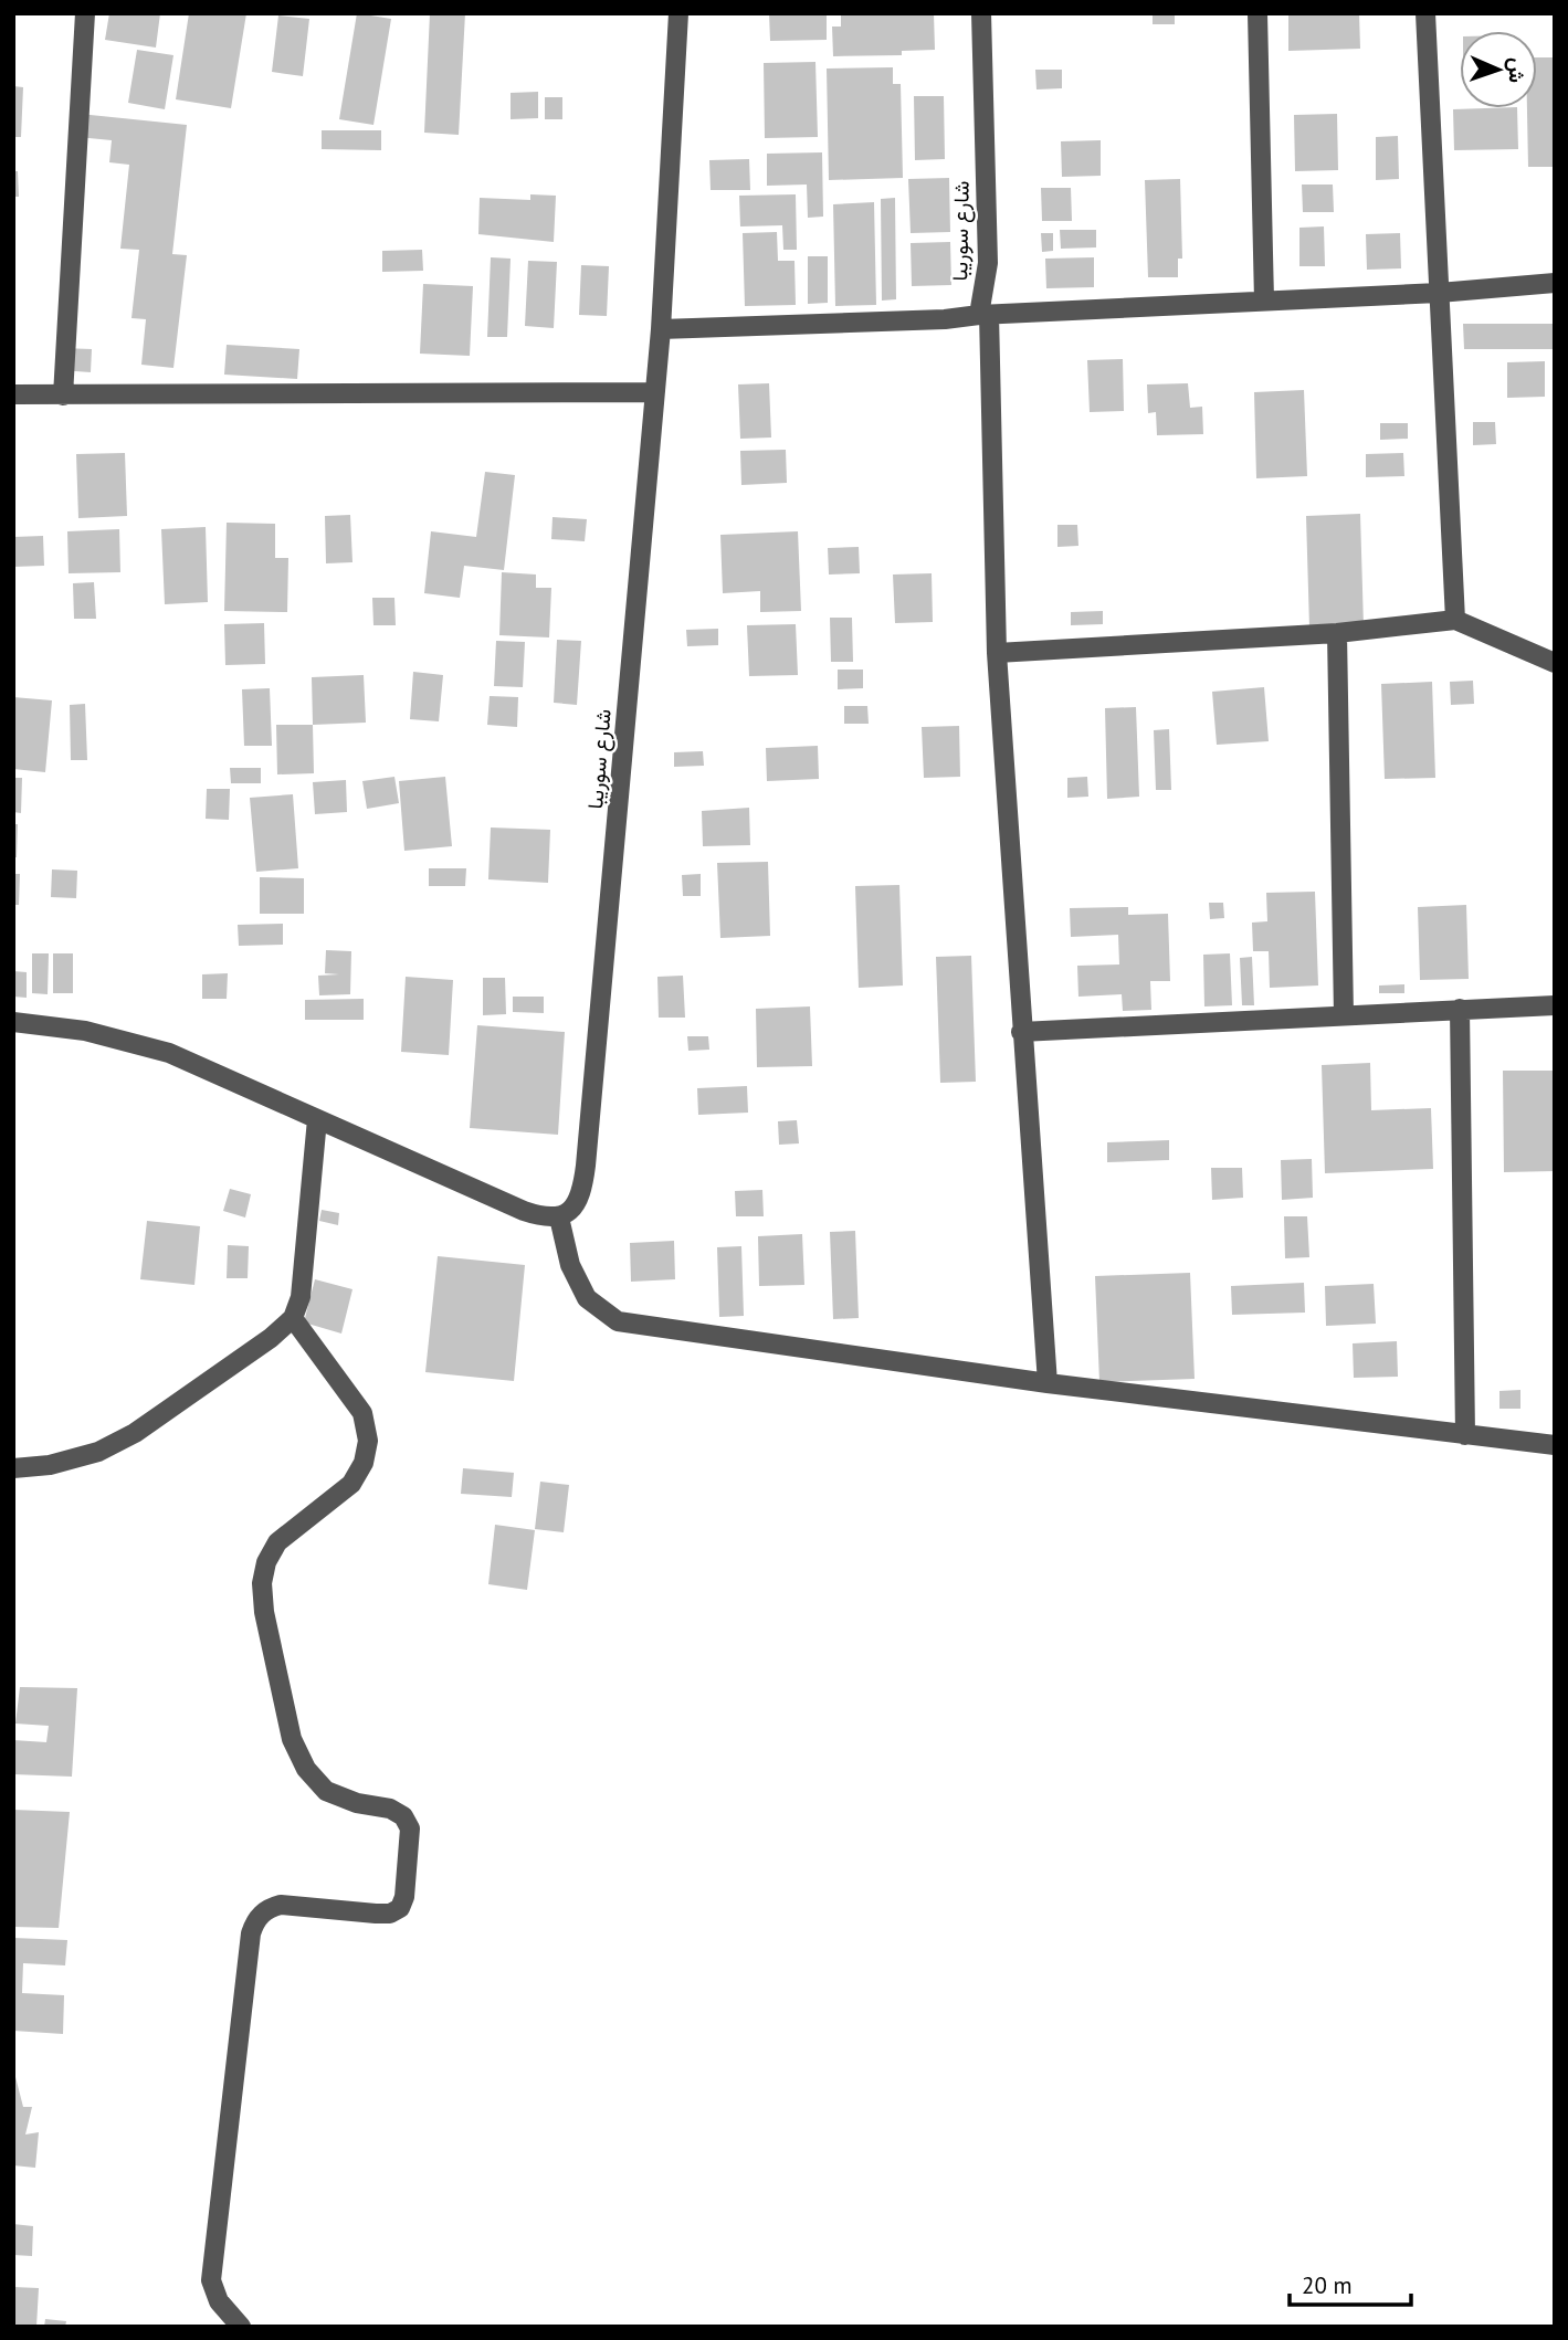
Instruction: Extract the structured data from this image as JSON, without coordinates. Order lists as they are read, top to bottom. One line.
{"streets":{"street":["شارع سوريبا"]},"scale_bar":"20 m","north":"right"}
